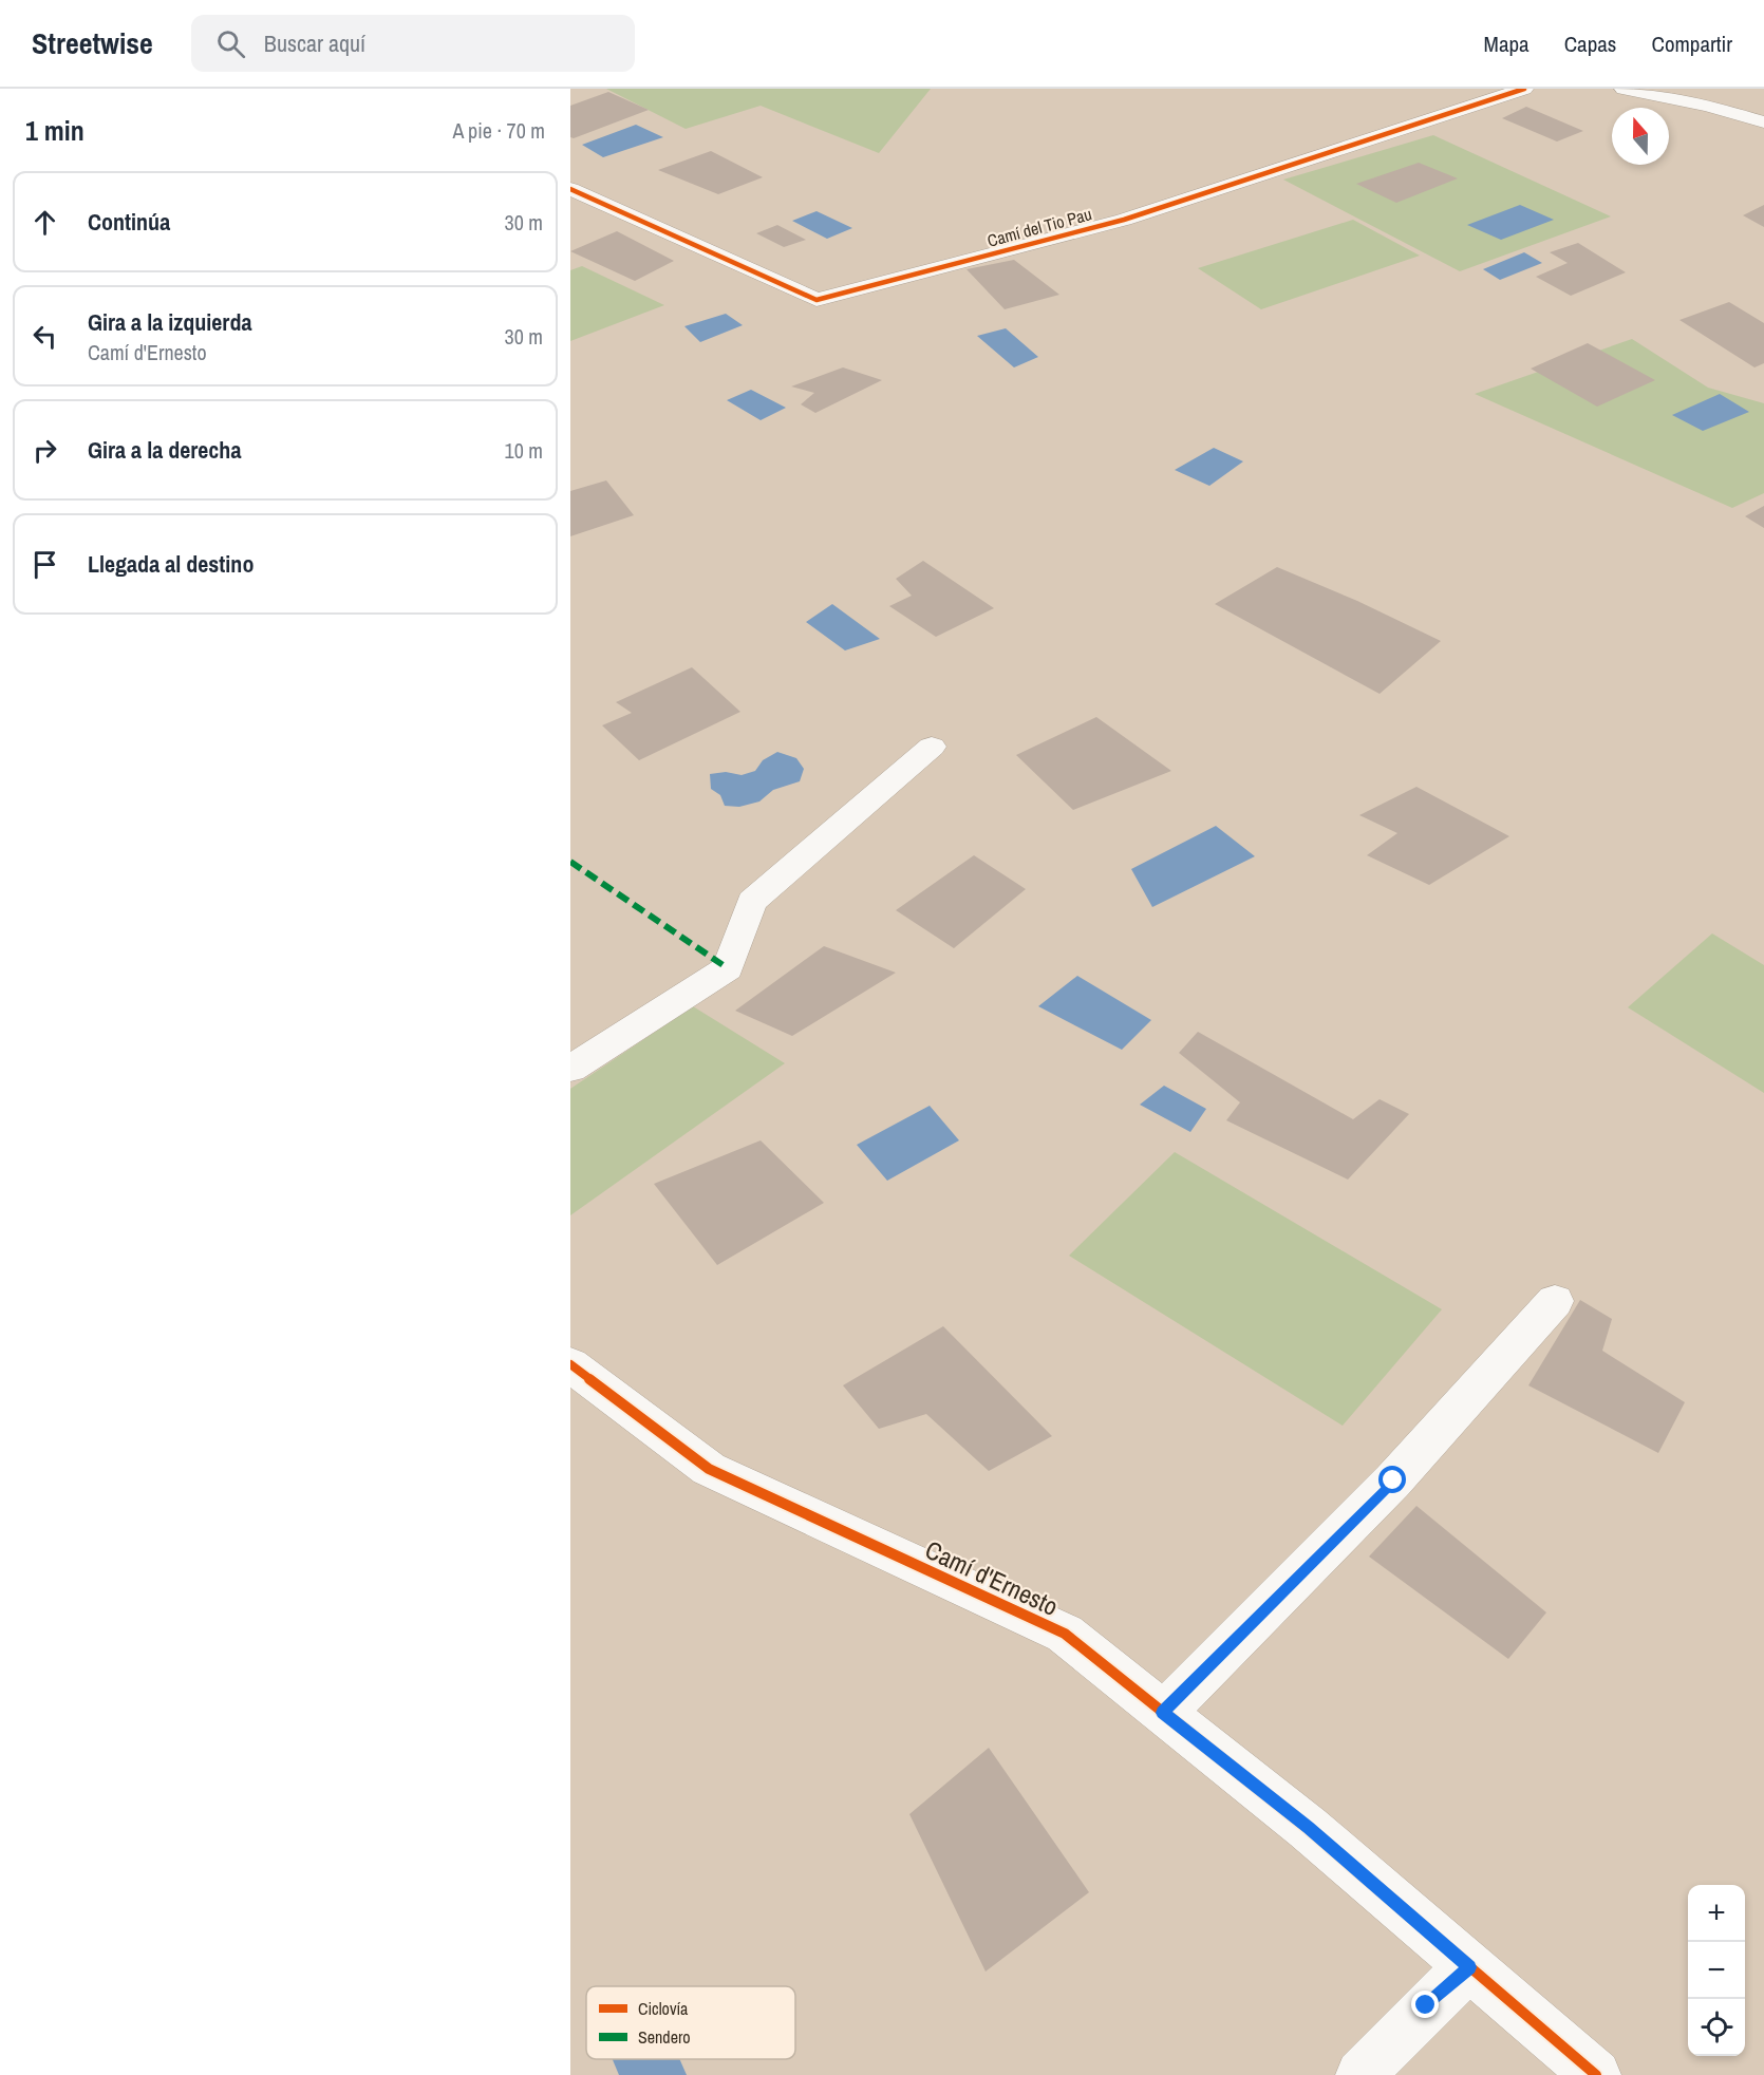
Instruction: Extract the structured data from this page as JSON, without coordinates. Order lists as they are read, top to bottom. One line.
{"streets":{"street":["Camí del Tio Pau","Camí d'Ernesto"]},"legend":["Ciclovía","Sendero"],"north":"top","page":{"header":"Streetwise","search":"Buscar aquí","nav":["Mapa","Capas","Compartir"],"heading":["1 min","A pie · 70 m"],"list":[["Continúa","30 m"],["Gira a la izquierda","Camí d'Ernesto","30 m"],["Gira a la derecha","10 m"],"Llegada al destino"],"map_buttons":["+","−"]}}
